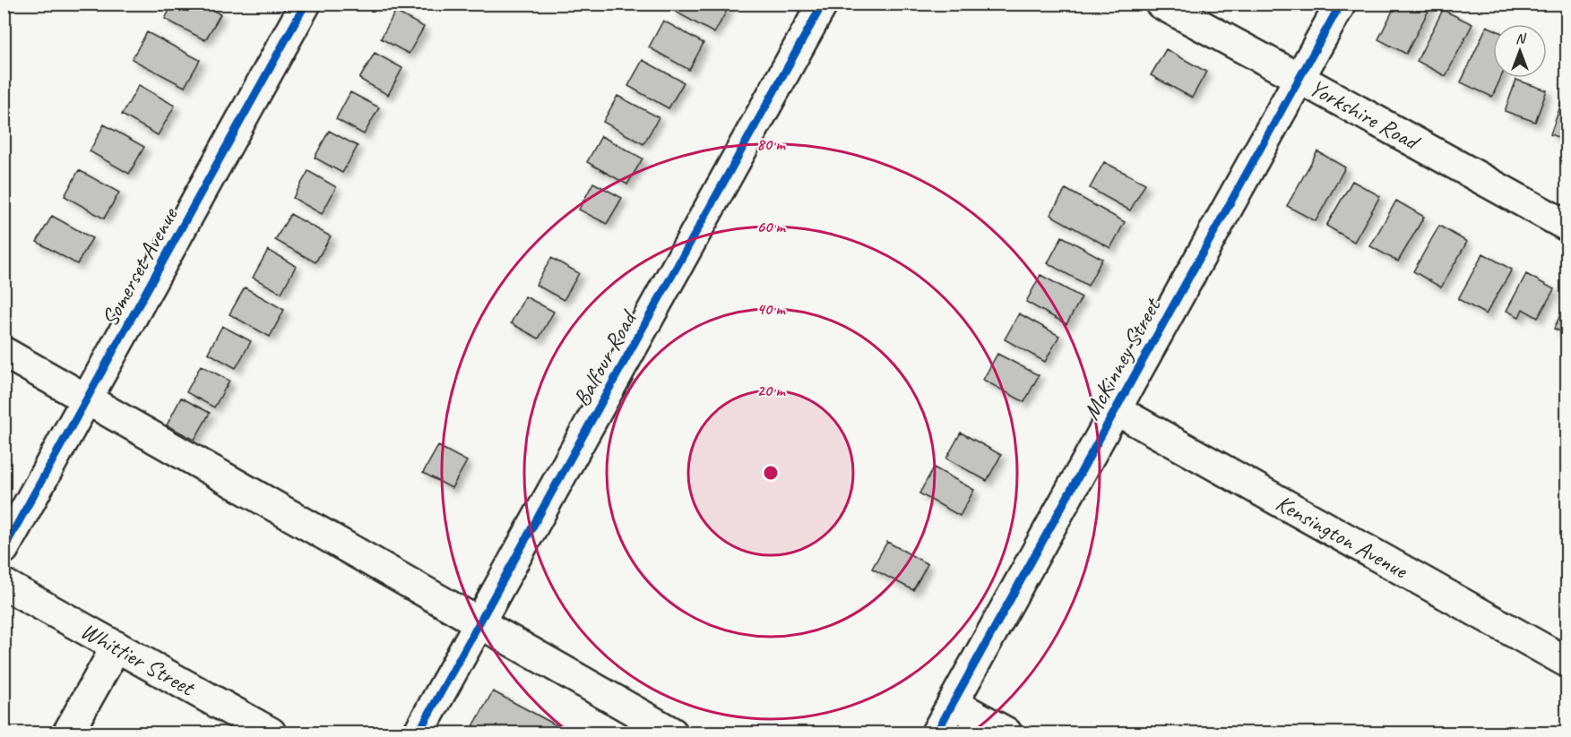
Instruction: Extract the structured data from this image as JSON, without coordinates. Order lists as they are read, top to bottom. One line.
{"streets":{"street":["Yorkshire Road","Somerset Avenue","Balfour Road","McKinney Street","Kensington Avenue","Whittier Street"]},"crossings":[["Yorkshire Road","McKinney Street"],["McKinney Street","Kensington Avenue"]],"north":"top","rings":["80 m","60 m","40 m","20 m"]}
